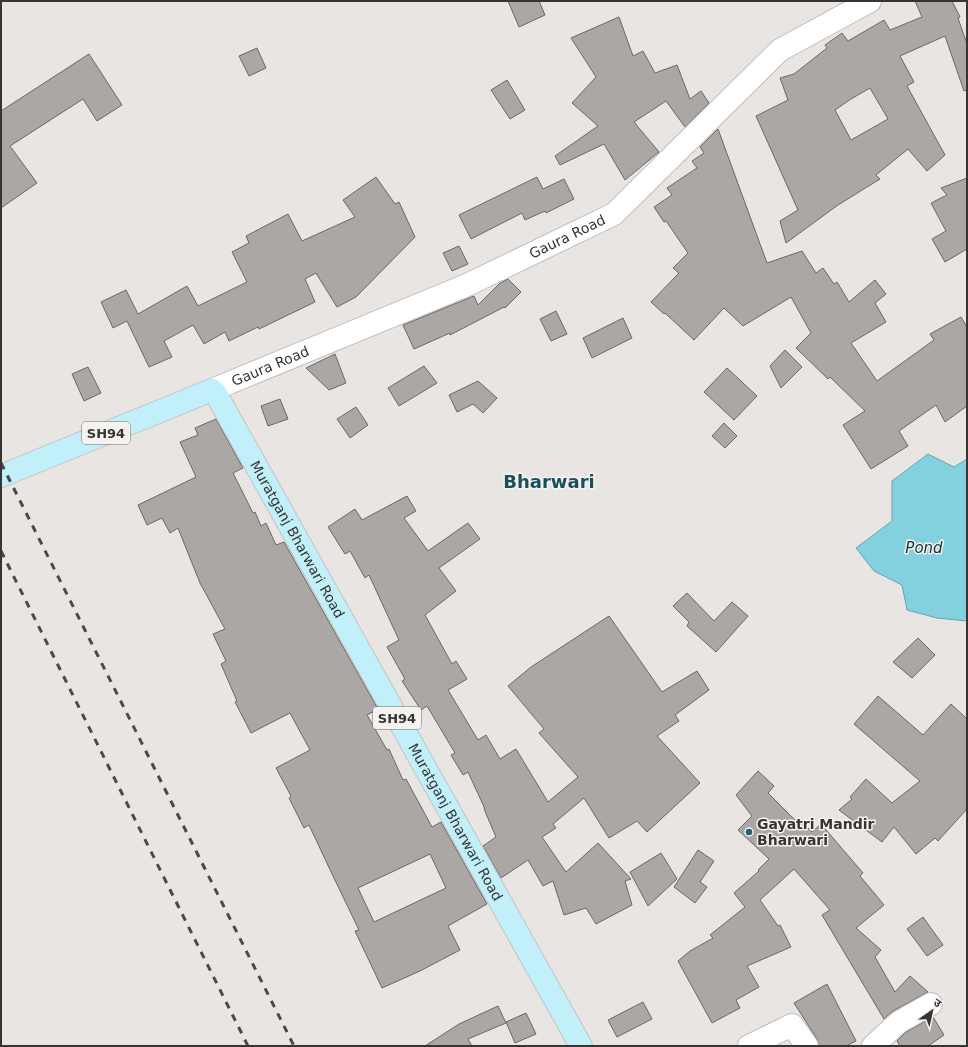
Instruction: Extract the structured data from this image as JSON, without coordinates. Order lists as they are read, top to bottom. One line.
{"streets":{"main road":["SH94","Muratganj Bharwari Road"],"street":["Gaura Road"]},"crossings":[["Gaura Road","SH94"],["Gaura Road","Muratganj Bharwari Road"],["SH94","Muratganj Bharwari Road"]],"districts":["Bharwari"],"water":["Pond"],"places":["Gayatri Mandir Bharwari"],"north":"top right"}
